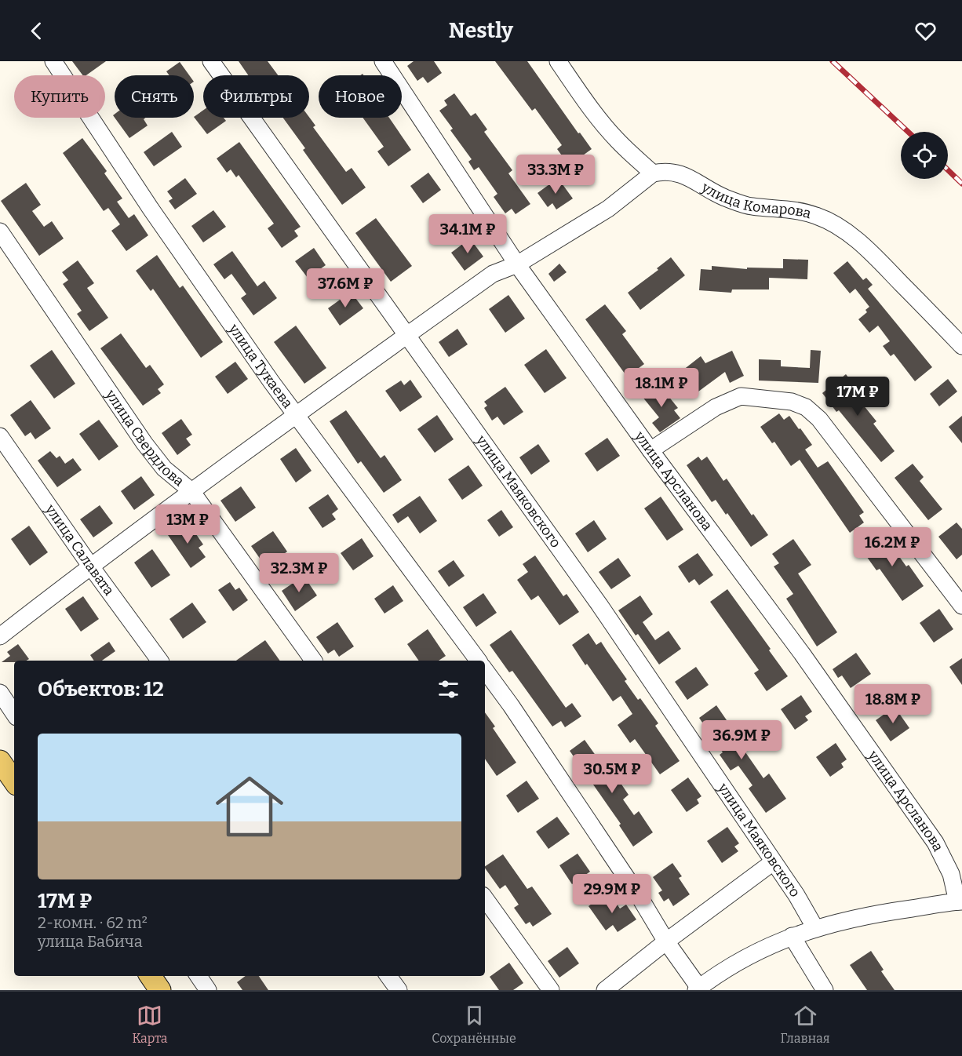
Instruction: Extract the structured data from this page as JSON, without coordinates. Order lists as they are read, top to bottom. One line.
{"streets":{"street":["улица Комарова","улица Тукаева","улица Свердлова","улица Арсланова","улица Маяковского","улица Салавата"]},"page":{"header":"Nestly","chip":["Купить","Снять","Фильтры","Новое"],"price":["33.3M ₽","34.1M ₽","37.6M ₽","18.1M ₽","17M ₽","13M ₽","16.2M ₽","32.3M ₽","18.8M ₽","36.9M ₽","30.5M ₽","29.9M ₽"],"heading":"Объектов: 12","list":[{"name":"17M ₽","note":"2-комн. · 62 m² · улица Бабича"}],"tabs":["Карта","Сохранённые","Главная"]}}
